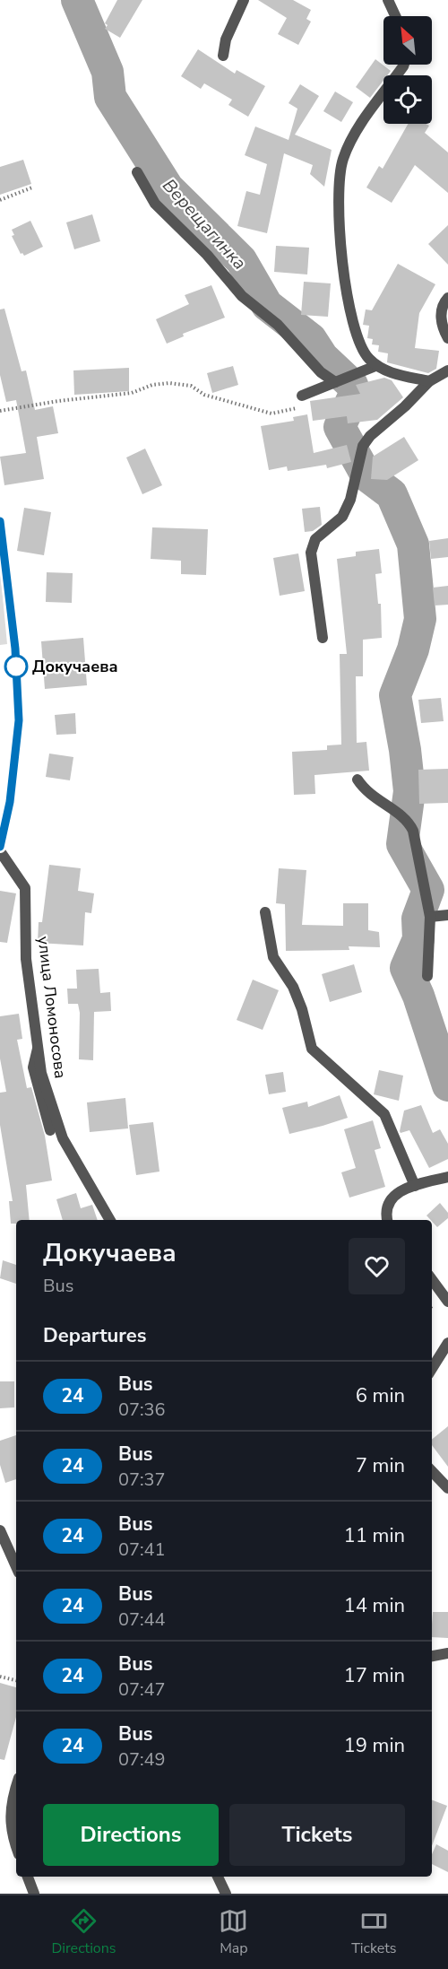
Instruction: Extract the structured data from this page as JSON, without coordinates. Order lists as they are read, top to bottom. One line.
{"streets":{"street":["улица Ломоносова"]},"water":["Верещагинка"],"places":["Докучаева"],"lines":["bus line 24"],"north":"top left","page":{"heading":[["Докучаева","Bus"],"Departures"],"list":[{"mark":"24","name":"Bus","note":"07:36","value":"6 min"},{"mark":"24","name":"Bus","note":"07:37","value":"7 min"},{"mark":"24","name":"Bus","note":"07:41","value":"11 min"},{"mark":"24","name":"Bus","note":"07:44","value":"14 min"},{"mark":"24","name":"Bus","note":"07:47","value":"17 min"},{"mark":"24","name":"Bus","note":"07:49","value":"19 min"}],"buttons":["Directions","Tickets"],"tabs":["Directions","Map","Tickets"]}}
